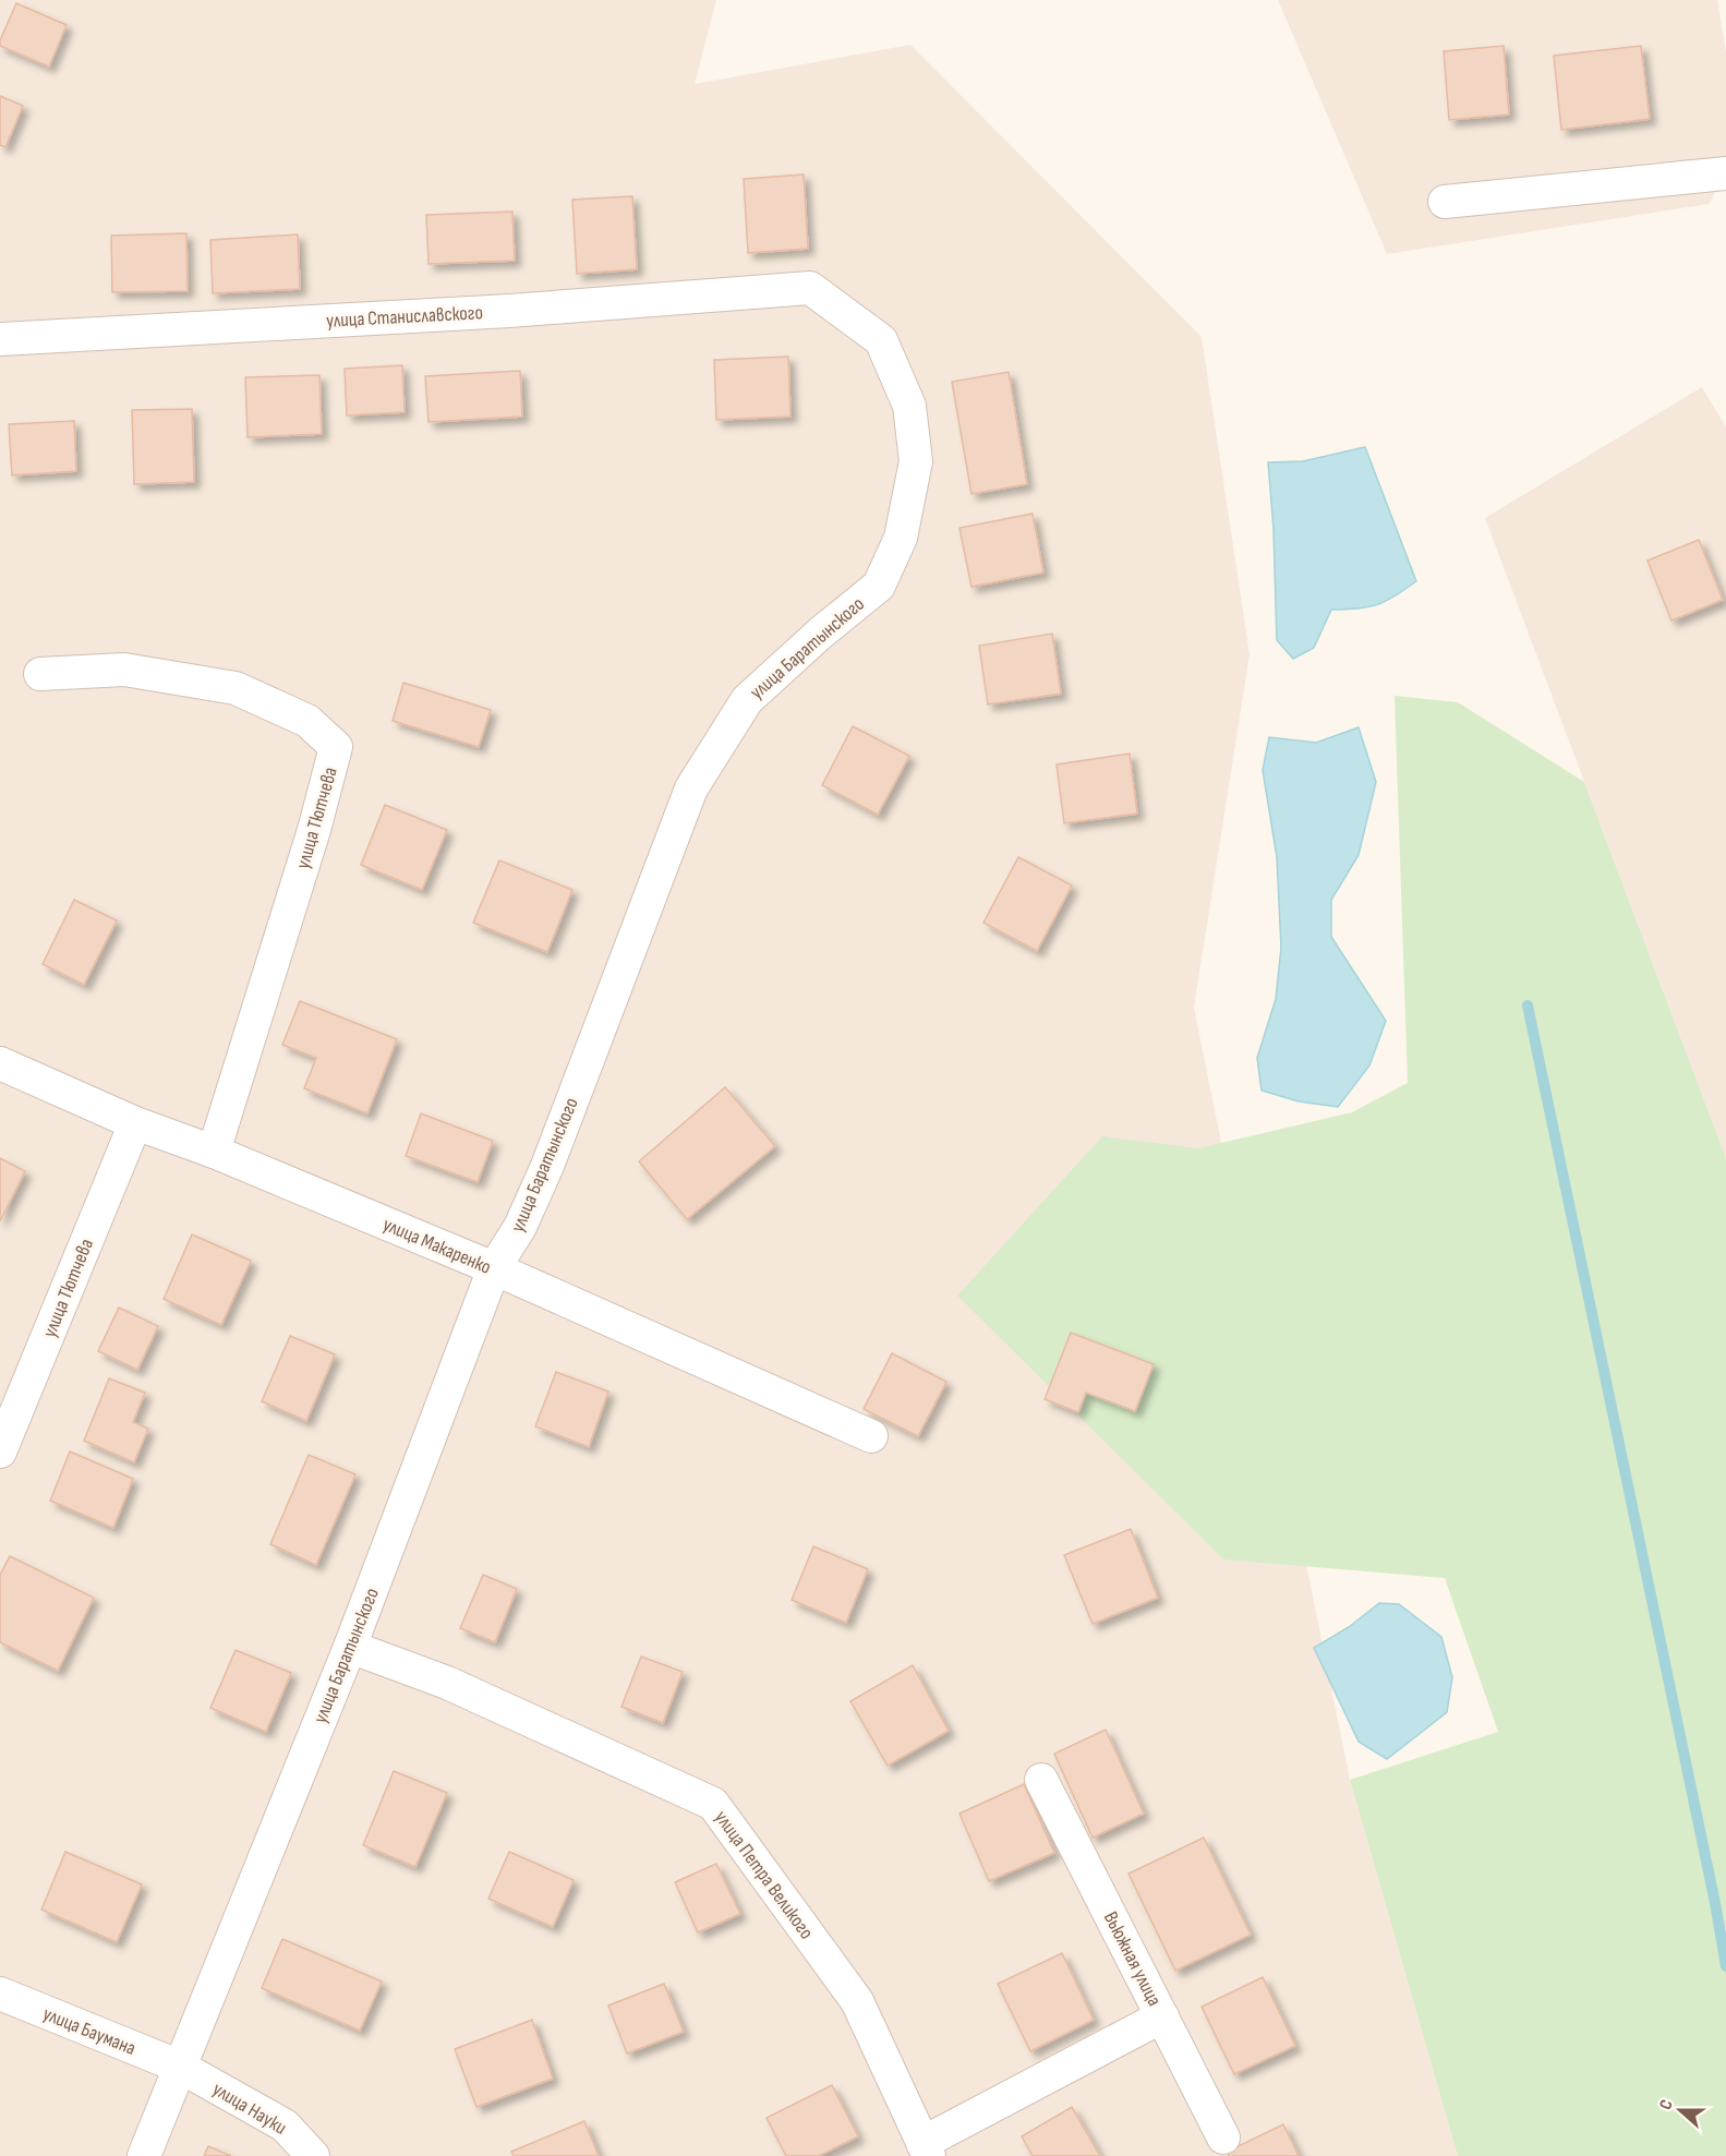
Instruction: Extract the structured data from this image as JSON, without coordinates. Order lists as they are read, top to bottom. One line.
{"streets":{"street":["улица Станиславского","улица Баратынского","улица Тютчева","улица Макаренко","улица Петра Великого","Вьюжная улица","улица Баумана","улица Науки"]},"crossings":[["улица Станиславского","улица Баратынского"],["улица Баратынского","улица Макаренко"],["улица Баратынского","улица Петра Великого"],["улица Баратынского","улица Баумана"],["улица Баратынского","улица Науки"],["улица Тютчева","улица Макаренко"],["улица Баумана","улица Науки"]],"north":"left"}
